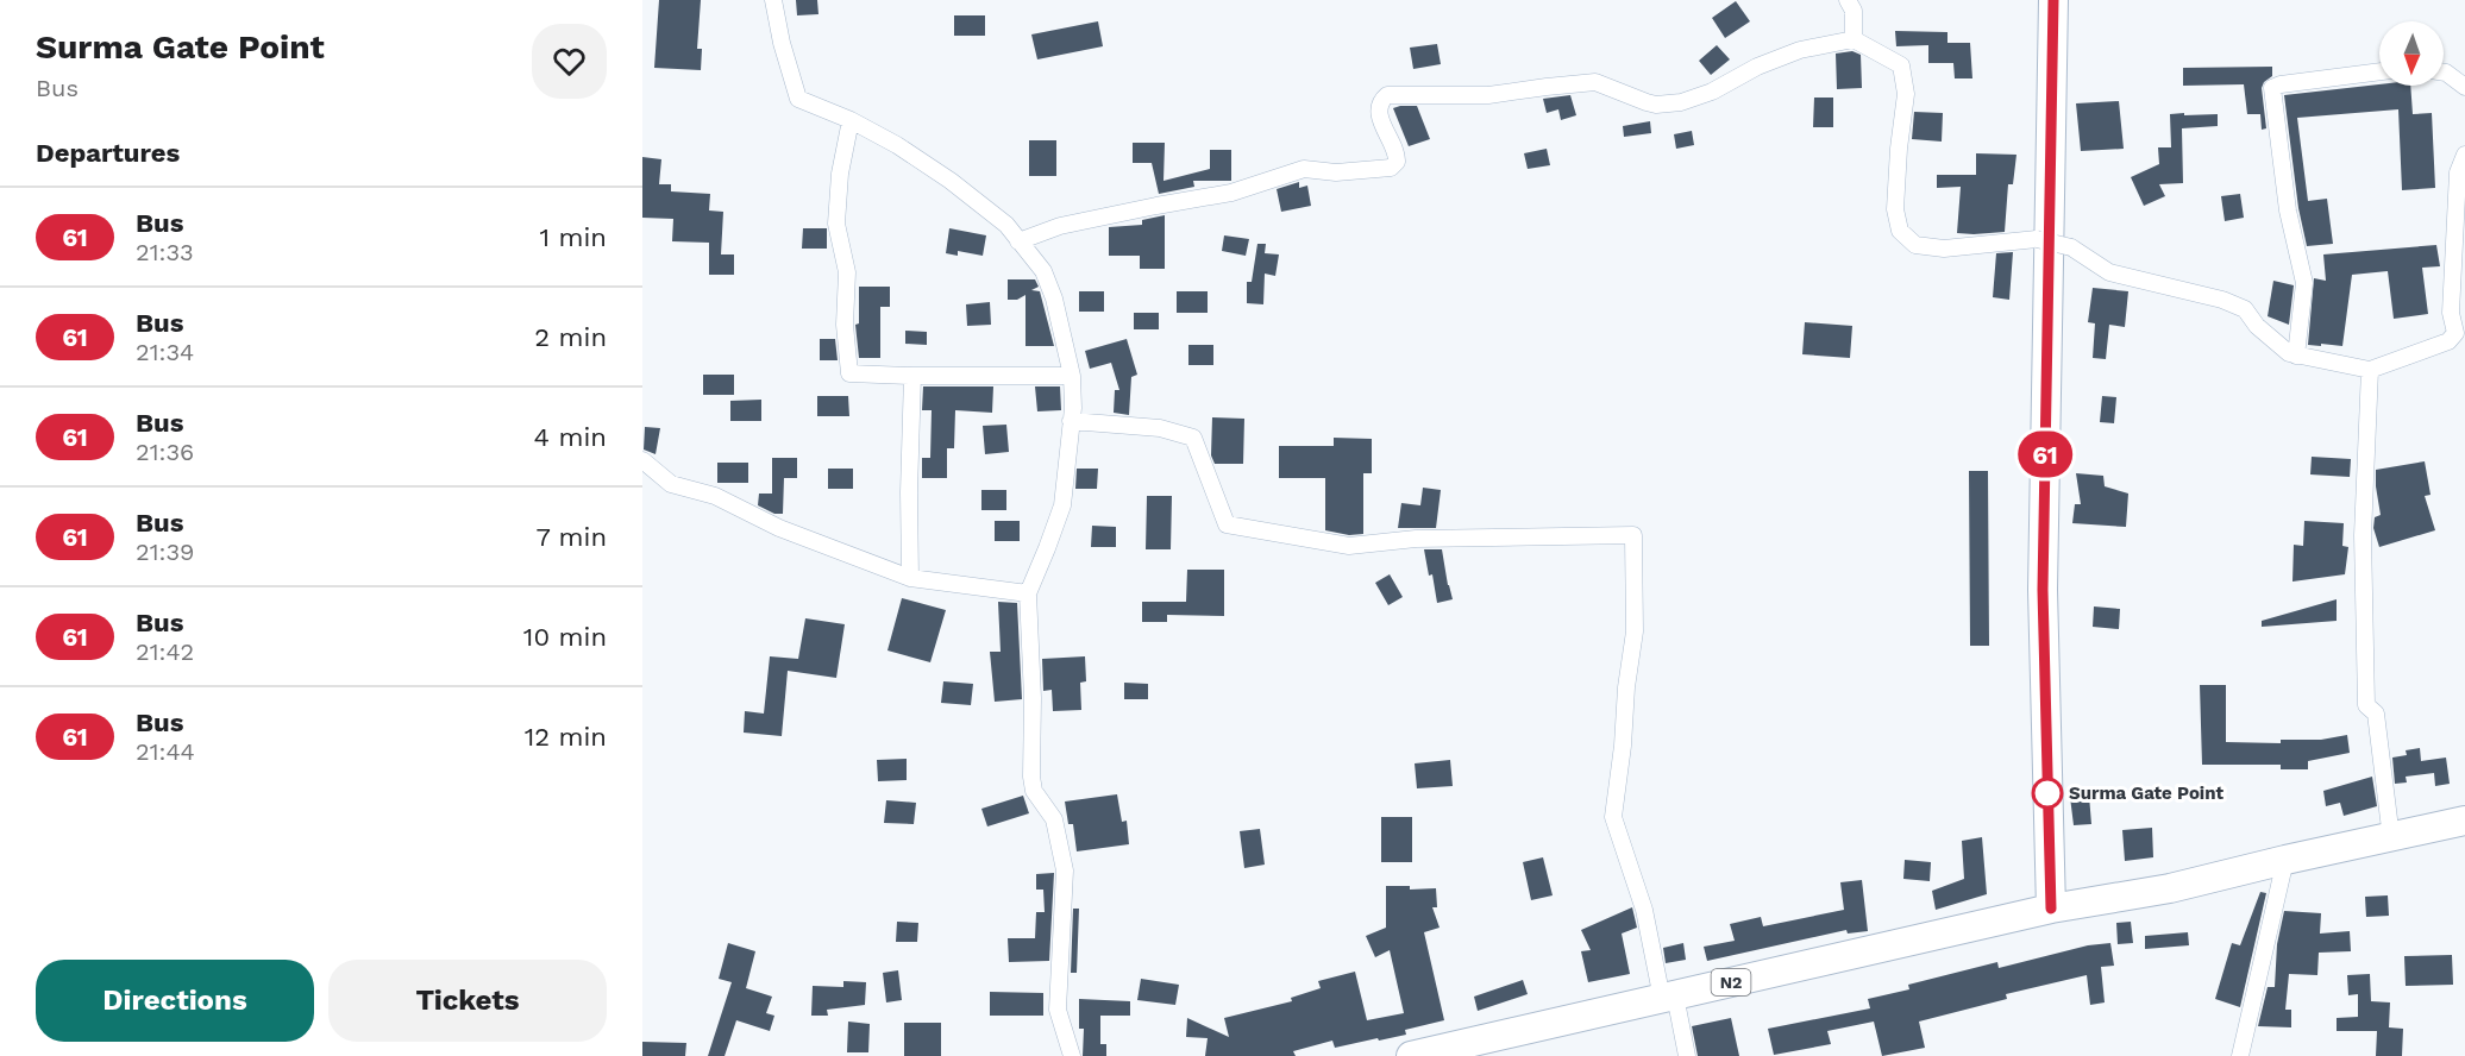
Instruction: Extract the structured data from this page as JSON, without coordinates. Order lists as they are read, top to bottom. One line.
{"streets":{"highway":["N2"]},"places":["Surma Gate Point"],"lines":["bus line 61"],"north":"bottom","page":{"heading":[["Surma Gate Point","Bus"],"Departures"],"on_map":"61","list":[{"mark":"61","name":"Bus","note":"21:33","value":"1 min"},{"mark":"61","name":"Bus","note":"21:34","value":"2 min"},{"mark":"61","name":"Bus","note":"21:36","value":"4 min"},{"mark":"61","name":"Bus","note":"21:39","value":"7 min"},{"mark":"61","name":"Bus","note":"21:42","value":"10 min"},{"mark":"61","name":"Bus","note":"21:44","value":"12 min"}],"buttons":["Directions","Tickets"]}}
